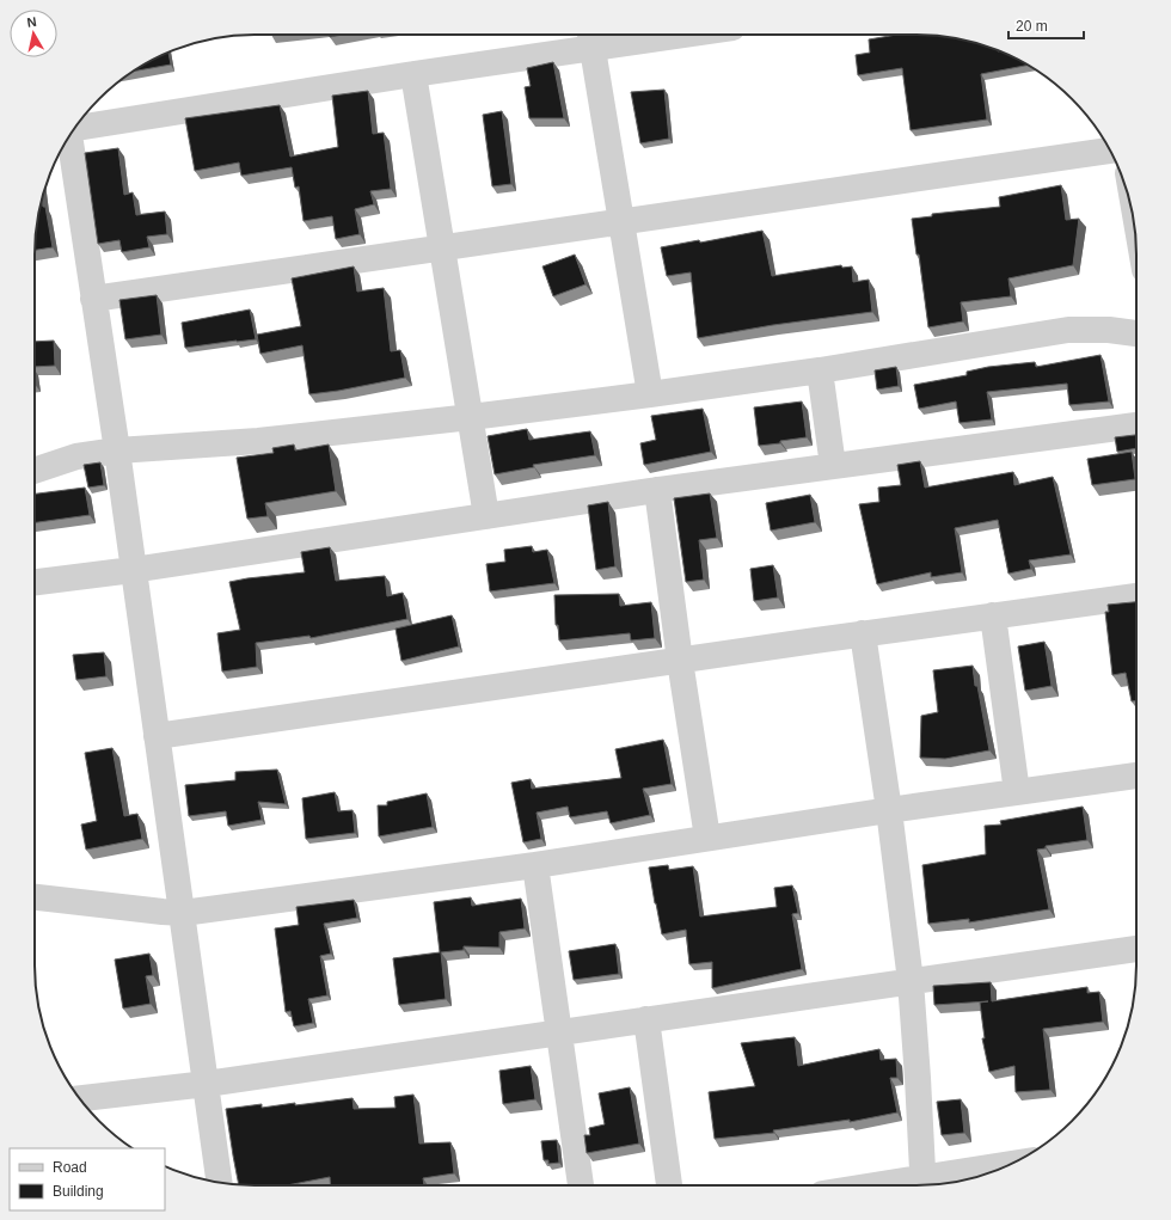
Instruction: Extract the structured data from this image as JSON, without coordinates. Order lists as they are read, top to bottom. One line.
{"legend":["Road","Building"],"scale_bar":"20 m","north":"top"}
